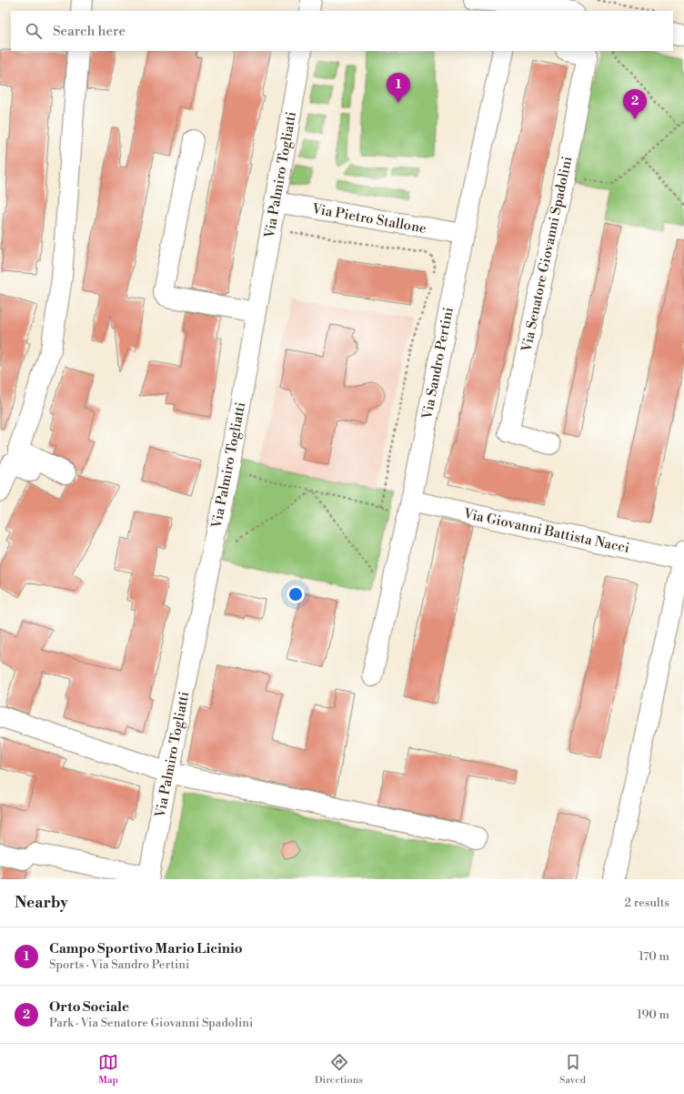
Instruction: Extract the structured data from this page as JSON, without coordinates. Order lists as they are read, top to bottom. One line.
{"streets":{"street":["Via Palmiro Togliatti","Via Pietro Stallone","Via Senatore Giovanni Spadolini","Via Sandro Pertini","Via Giovanni Battista Nacci"]},"crossings":[["Via Palmiro Togliatti","Via Pietro Stallone"],["Via Pietro Stallone","Via Sandro Pertini"],["Via Sandro Pertini","Via Giovanni Battista Nacci"]],"page":{"search":"Search here","pins":["1","2"],"heading":["Nearby","2 results"],"list":[{"mark":"1","name":"Campo Sportivo Mario Licinio","note":"Sports · Via Sandro Pertini","value":"170 m"},{"mark":"2","name":"Orto Sociale","note":"Park · Via Senatore Giovanni Spadolini","value":"190 m"}],"nav":["Map","Directions","Saved"]}}
